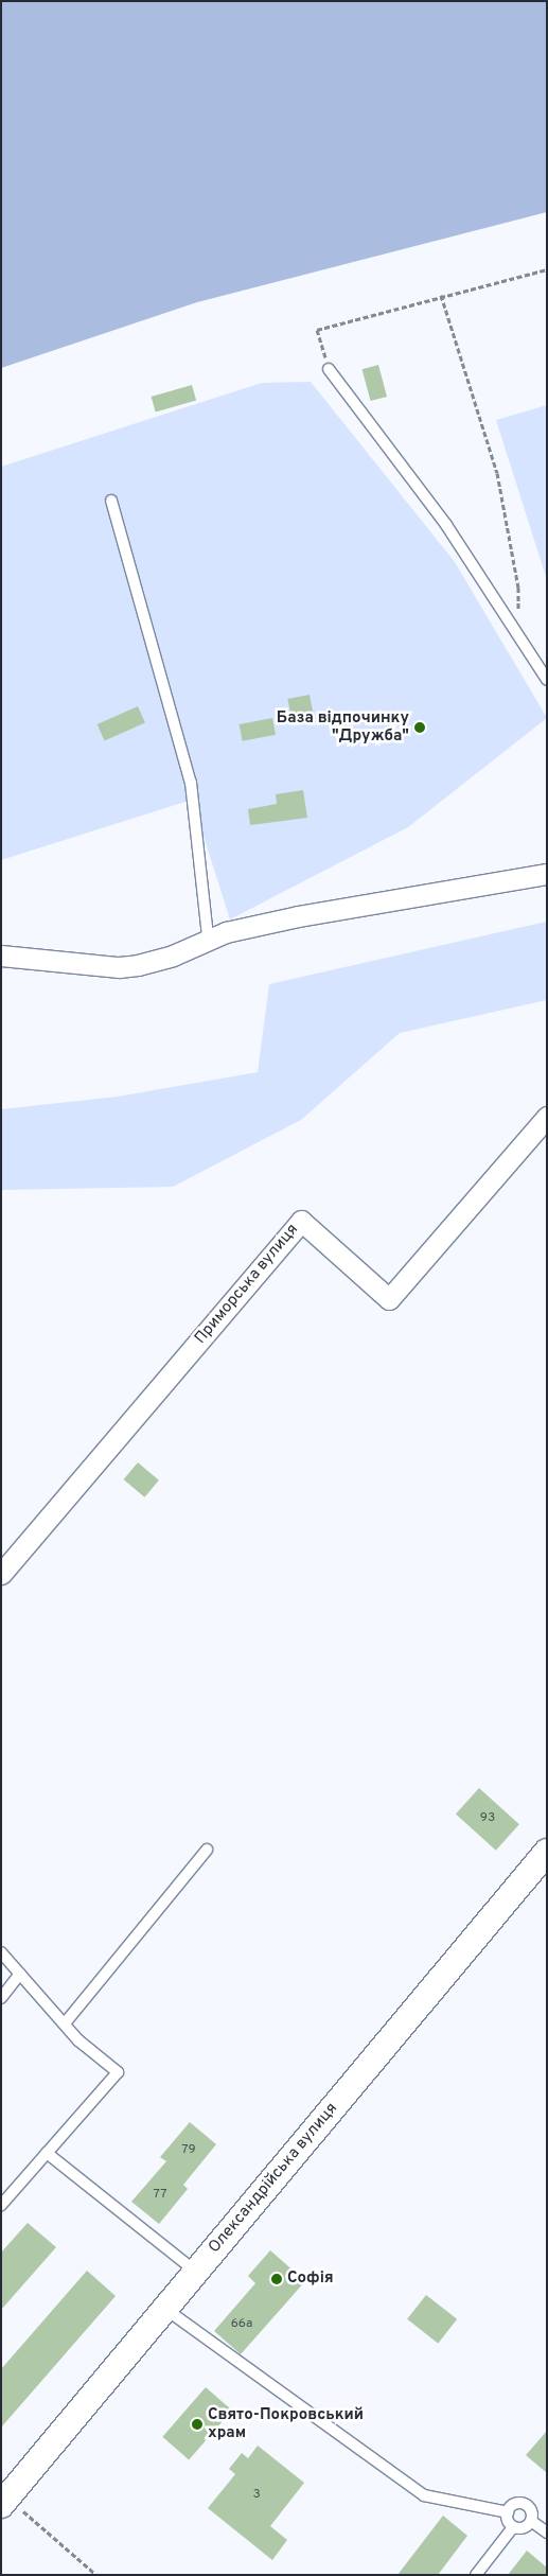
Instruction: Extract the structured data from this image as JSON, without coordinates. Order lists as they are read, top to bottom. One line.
{"streets":{"street":["Приморська вулиця","Олександрійська вулиця"]},"places":["База відпочинку \"Дружба\"","Софія","Свято-Покровський храм"],"house_numbers":["93","79","77","66а","3"]}
